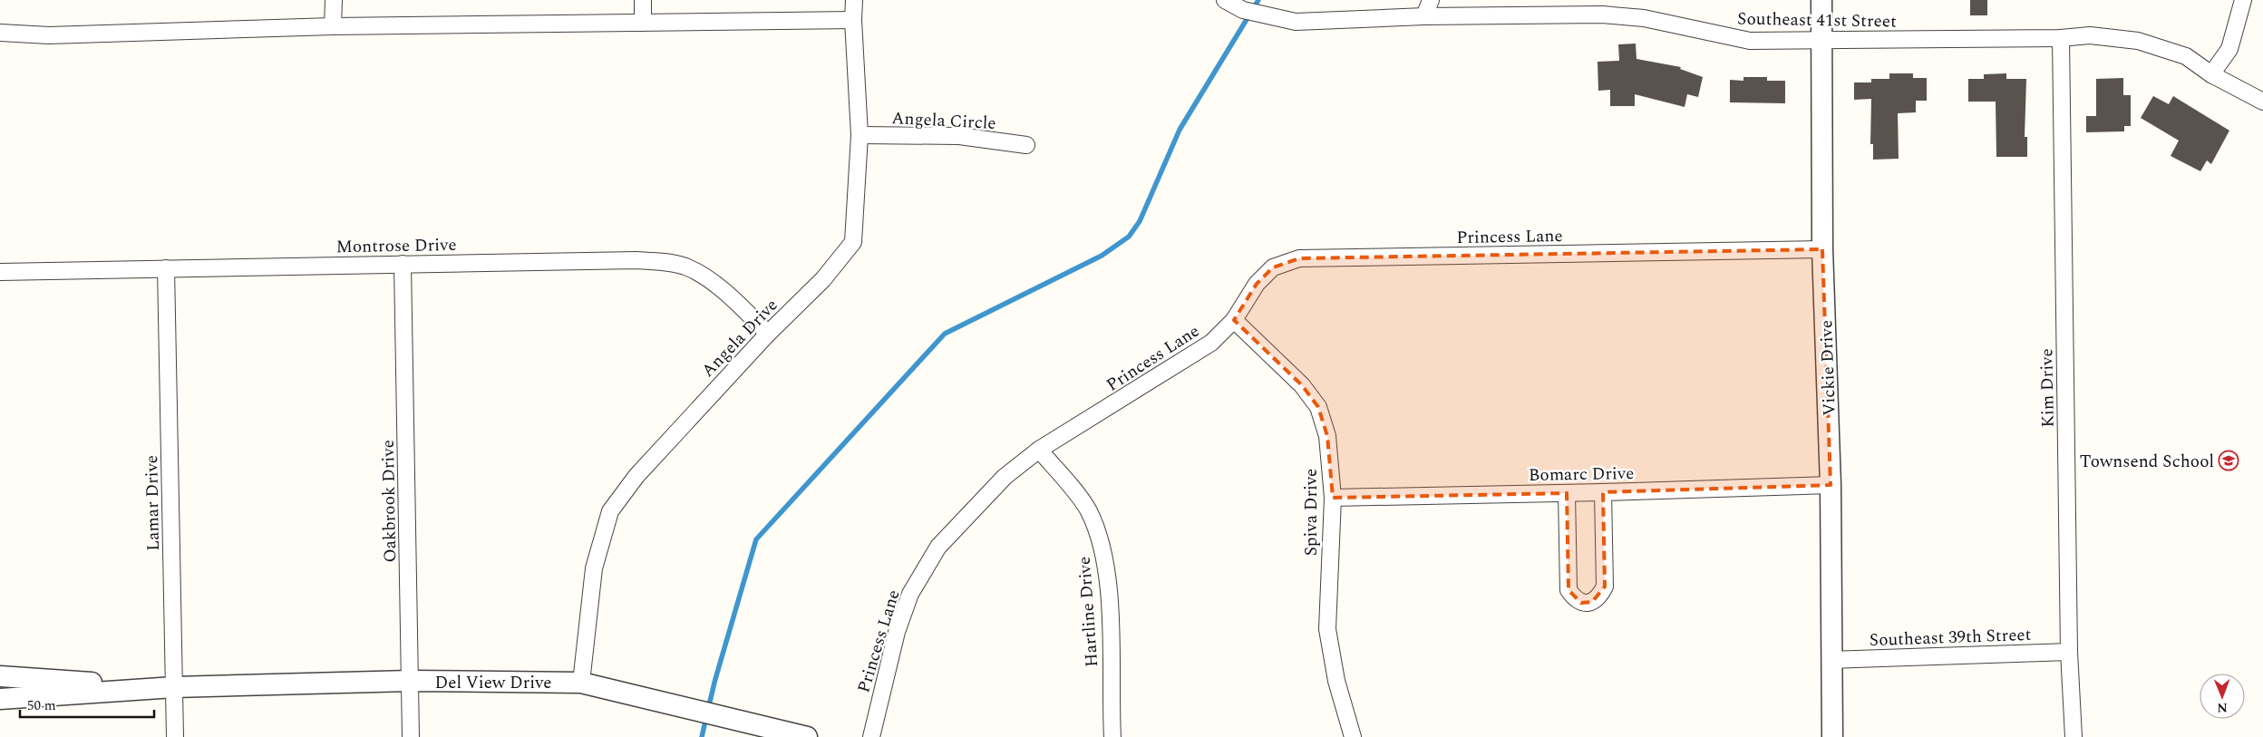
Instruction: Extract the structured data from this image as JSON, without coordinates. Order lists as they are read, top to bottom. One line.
{"streets":{"street":["Southeast 41st Street","Angela Circle","Princess Lane","Montrose Drive","Angela Drive","Vickie Drive","Kim Drive","Bomarc Drive","Oakbrook Drive","Lamar Drive","Spiva Drive","Hartline Drive","Southeast 39th Street","Del View Drive"]},"crossings":[["Southeast 41st Street","Vickie Drive"],["Southeast 41st Street","Kim Drive"],["Angela Circle","Angela Drive"],["Princess Lane","Vickie Drive"],["Princess Lane","Spiva Drive"],["Princess Lane","Hartline Drive"],["Montrose Drive","Angela Drive"],["Montrose Drive","Oakbrook Drive"],["Montrose Drive","Lamar Drive"],["Angela Drive","Del View Drive"],["Vickie Drive","Bomarc Drive"],["Vickie Drive","Southeast 39th Street"],["Kim Drive","Southeast 39th Street"],["Bomarc Drive","Spiva Drive"],["Oakbrook Drive","Del View Drive"],["Lamar Drive","Del View Drive"]],"places":{"school or university":["Townsend School"]},"scale_bar":"50 m","north":"bottom"}
